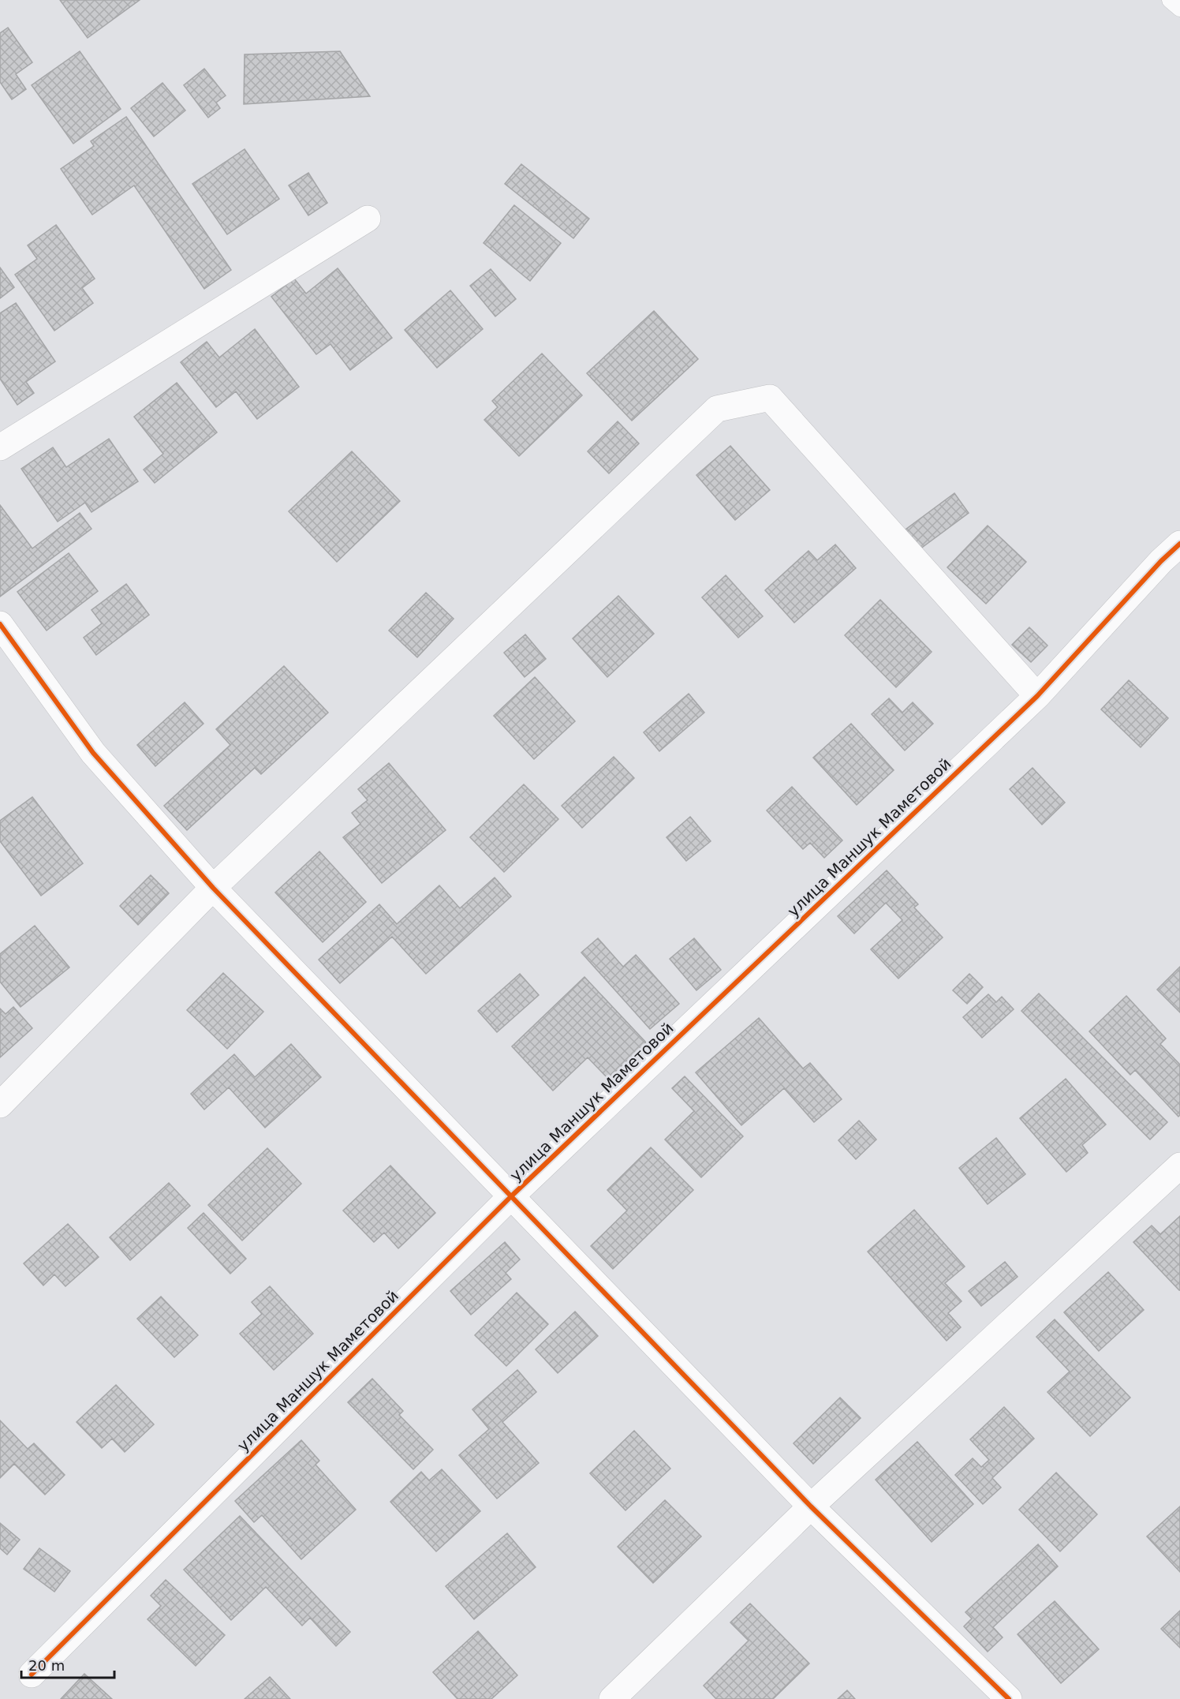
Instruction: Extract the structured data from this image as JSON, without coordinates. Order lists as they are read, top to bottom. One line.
{"streets":{"street":["улица Маншук Маметовой"]},"scale_bar":"20 m"}
